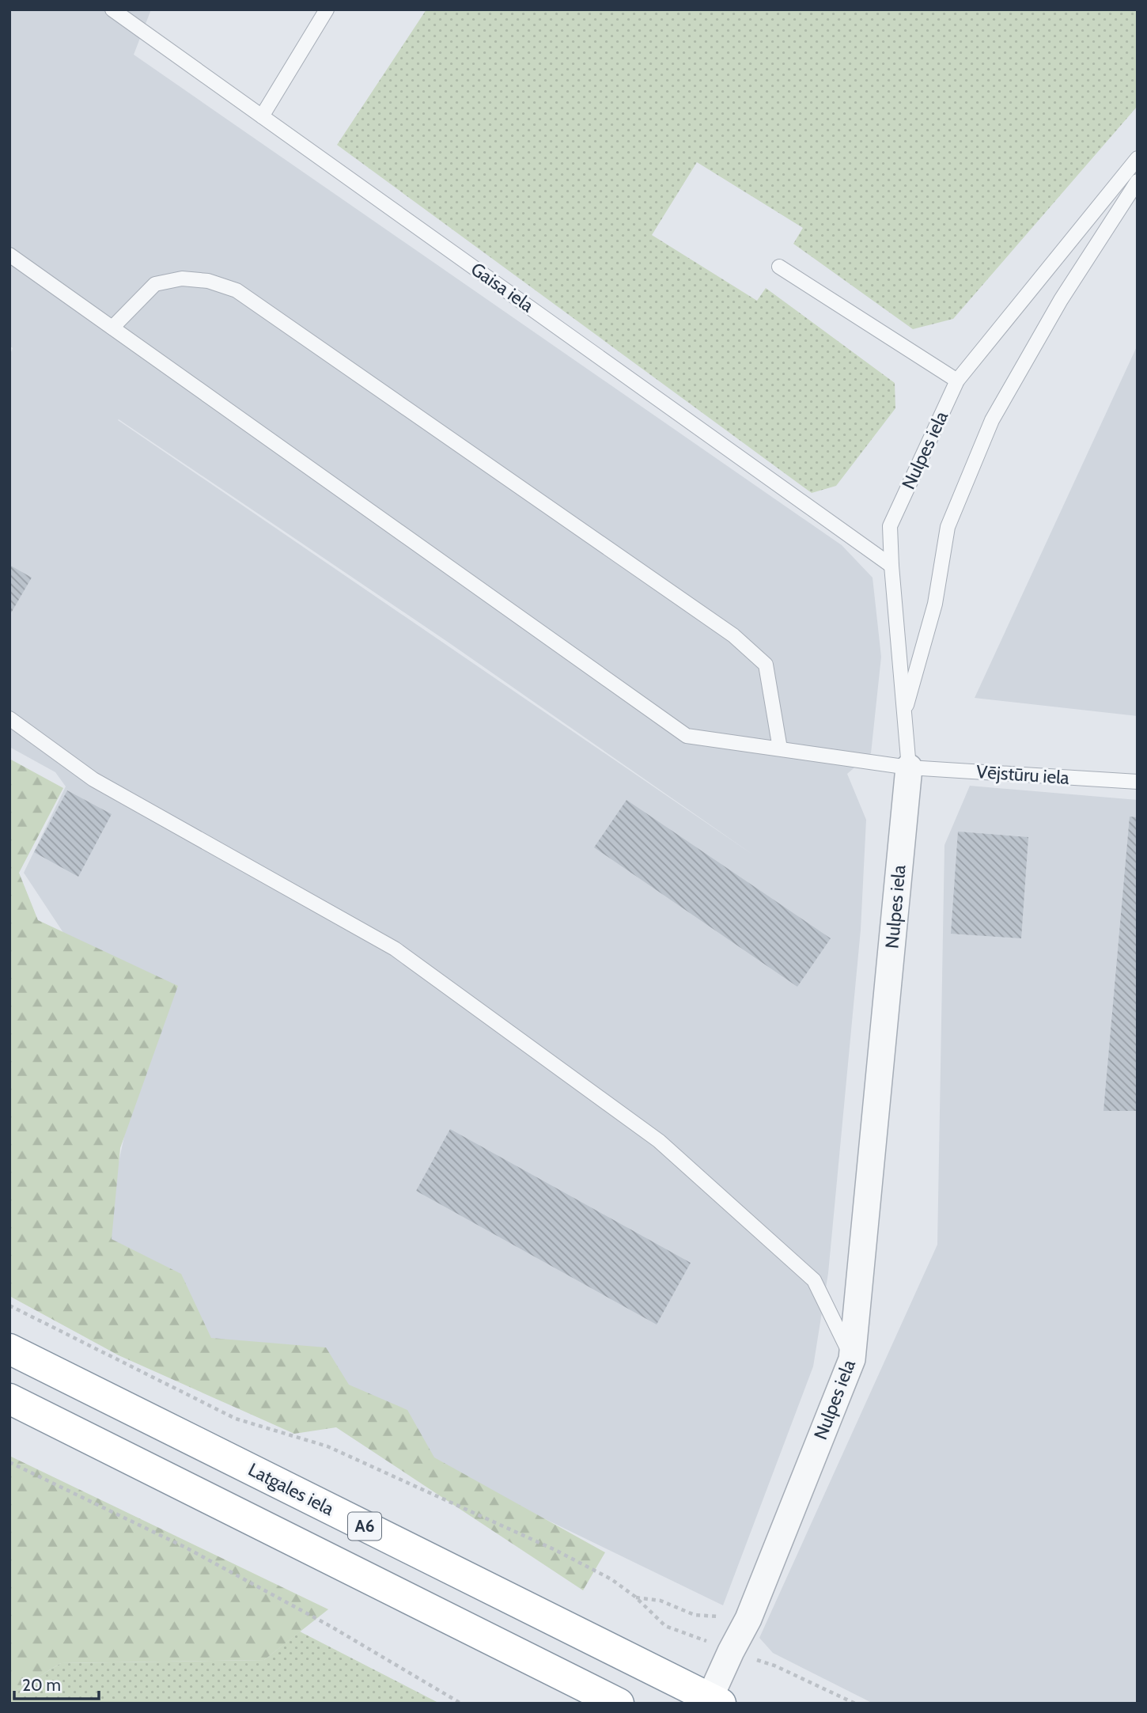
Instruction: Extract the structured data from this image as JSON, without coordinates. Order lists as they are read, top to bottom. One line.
{"streets":{"highway":["Latgales iela","A6"],"street":["Nulpes iela"],"lane":["Gaisa iela","Vējstūru iela"]},"crossings":[["Gaisa iela","Nulpes iela"],["Nulpes iela","Vējstūru iela"],["Nulpes iela","Latgales iela"]],"scale_bar":"20 m"}
